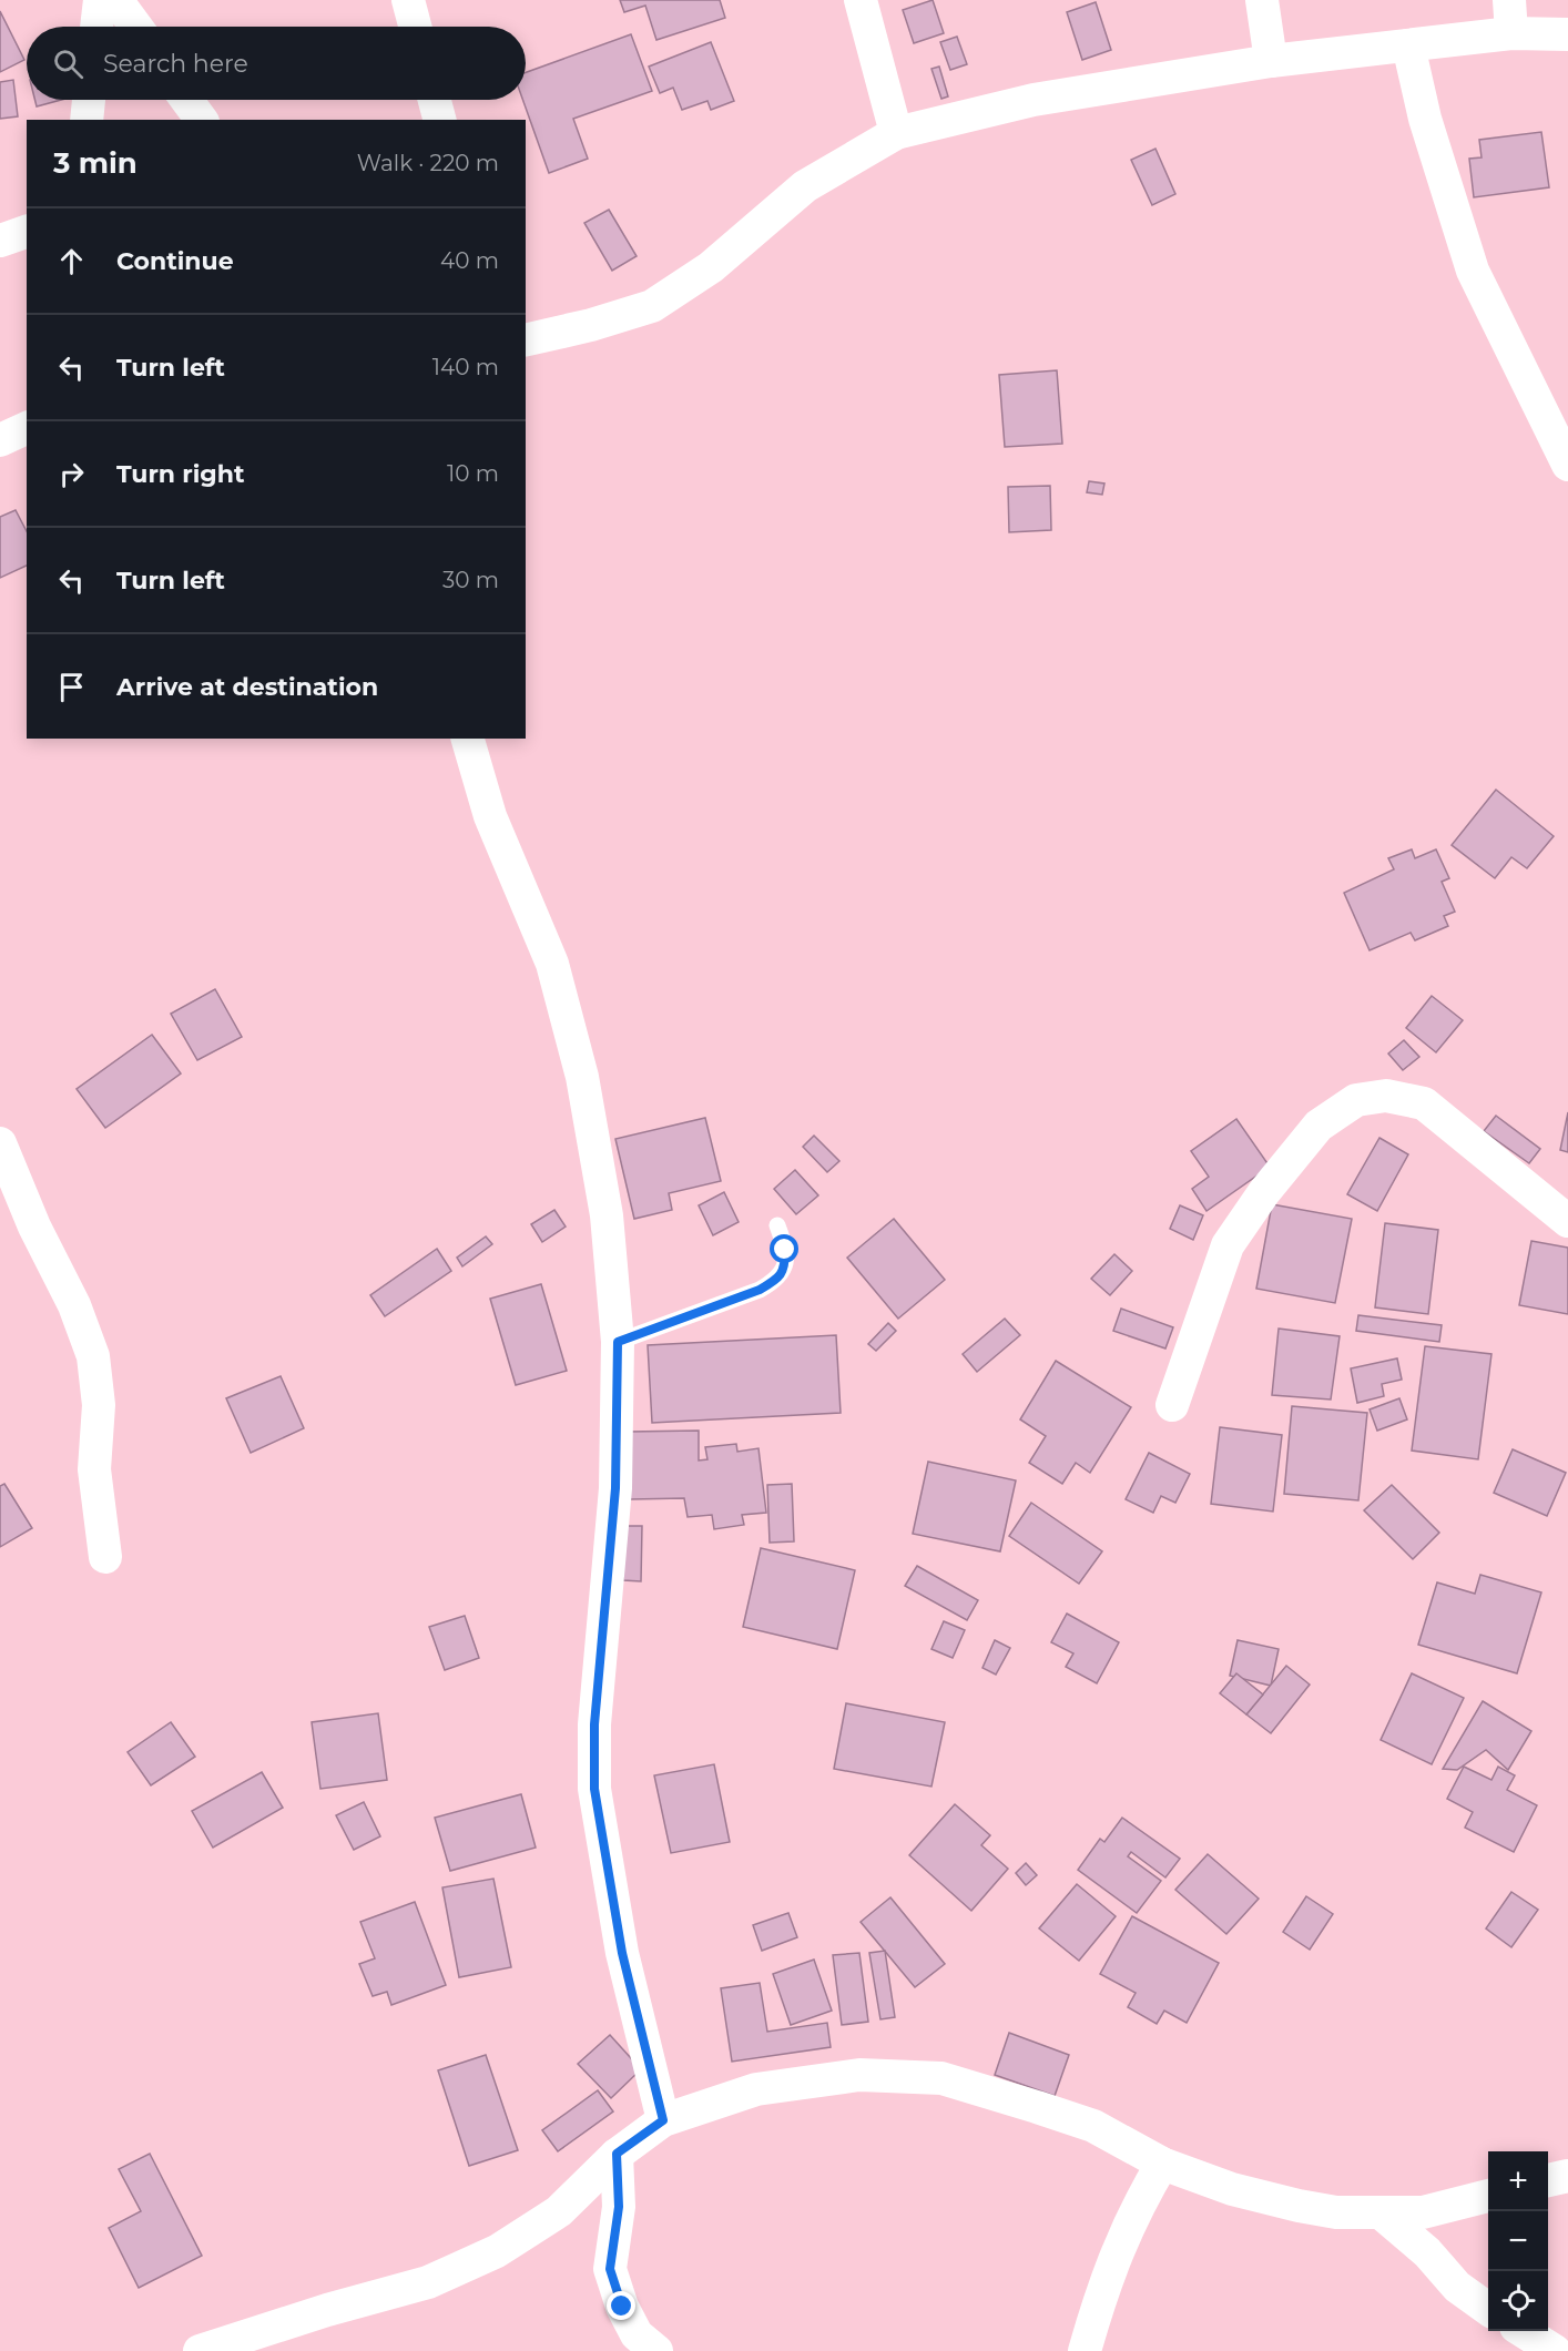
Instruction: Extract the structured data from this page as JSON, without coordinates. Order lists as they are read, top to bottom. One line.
{"page":{"search":"Search here","heading":["3 min","Walk · 220 m"],"list":[["Continue","40 m"],["Turn left","140 m"],["Turn right","10 m"],["Turn left","30 m"],"Arrive at destination"],"map_buttons":["+","−"]}}
